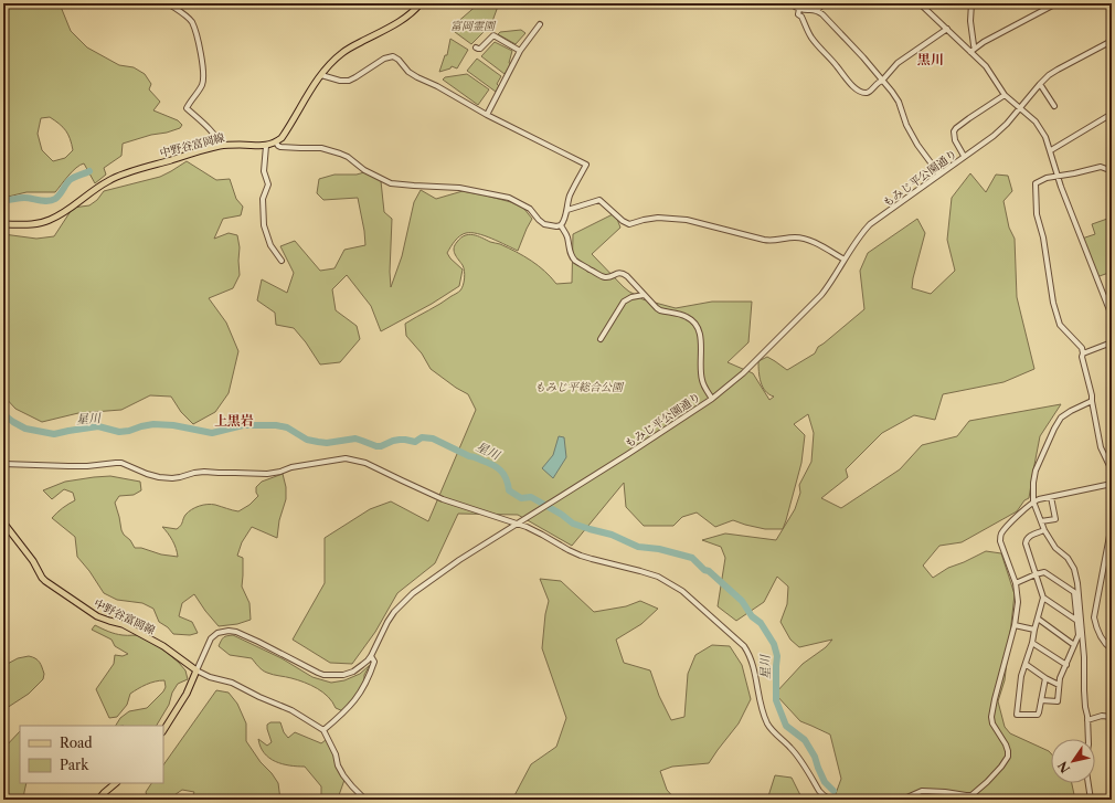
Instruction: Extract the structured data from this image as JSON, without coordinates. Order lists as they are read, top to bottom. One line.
{"streets":{"main road":["中野谷富岡線"],"street":["もみじ平公園通り"]},"crossings":[["中野谷富岡線","もみじ平公園通り"]],"districts":["黒川","上黒岩"],"water":["星川"],"parks":["富岡霊園","もみじ平総合公園"],"legend":["Road","Park"],"north":"bottom left"}
